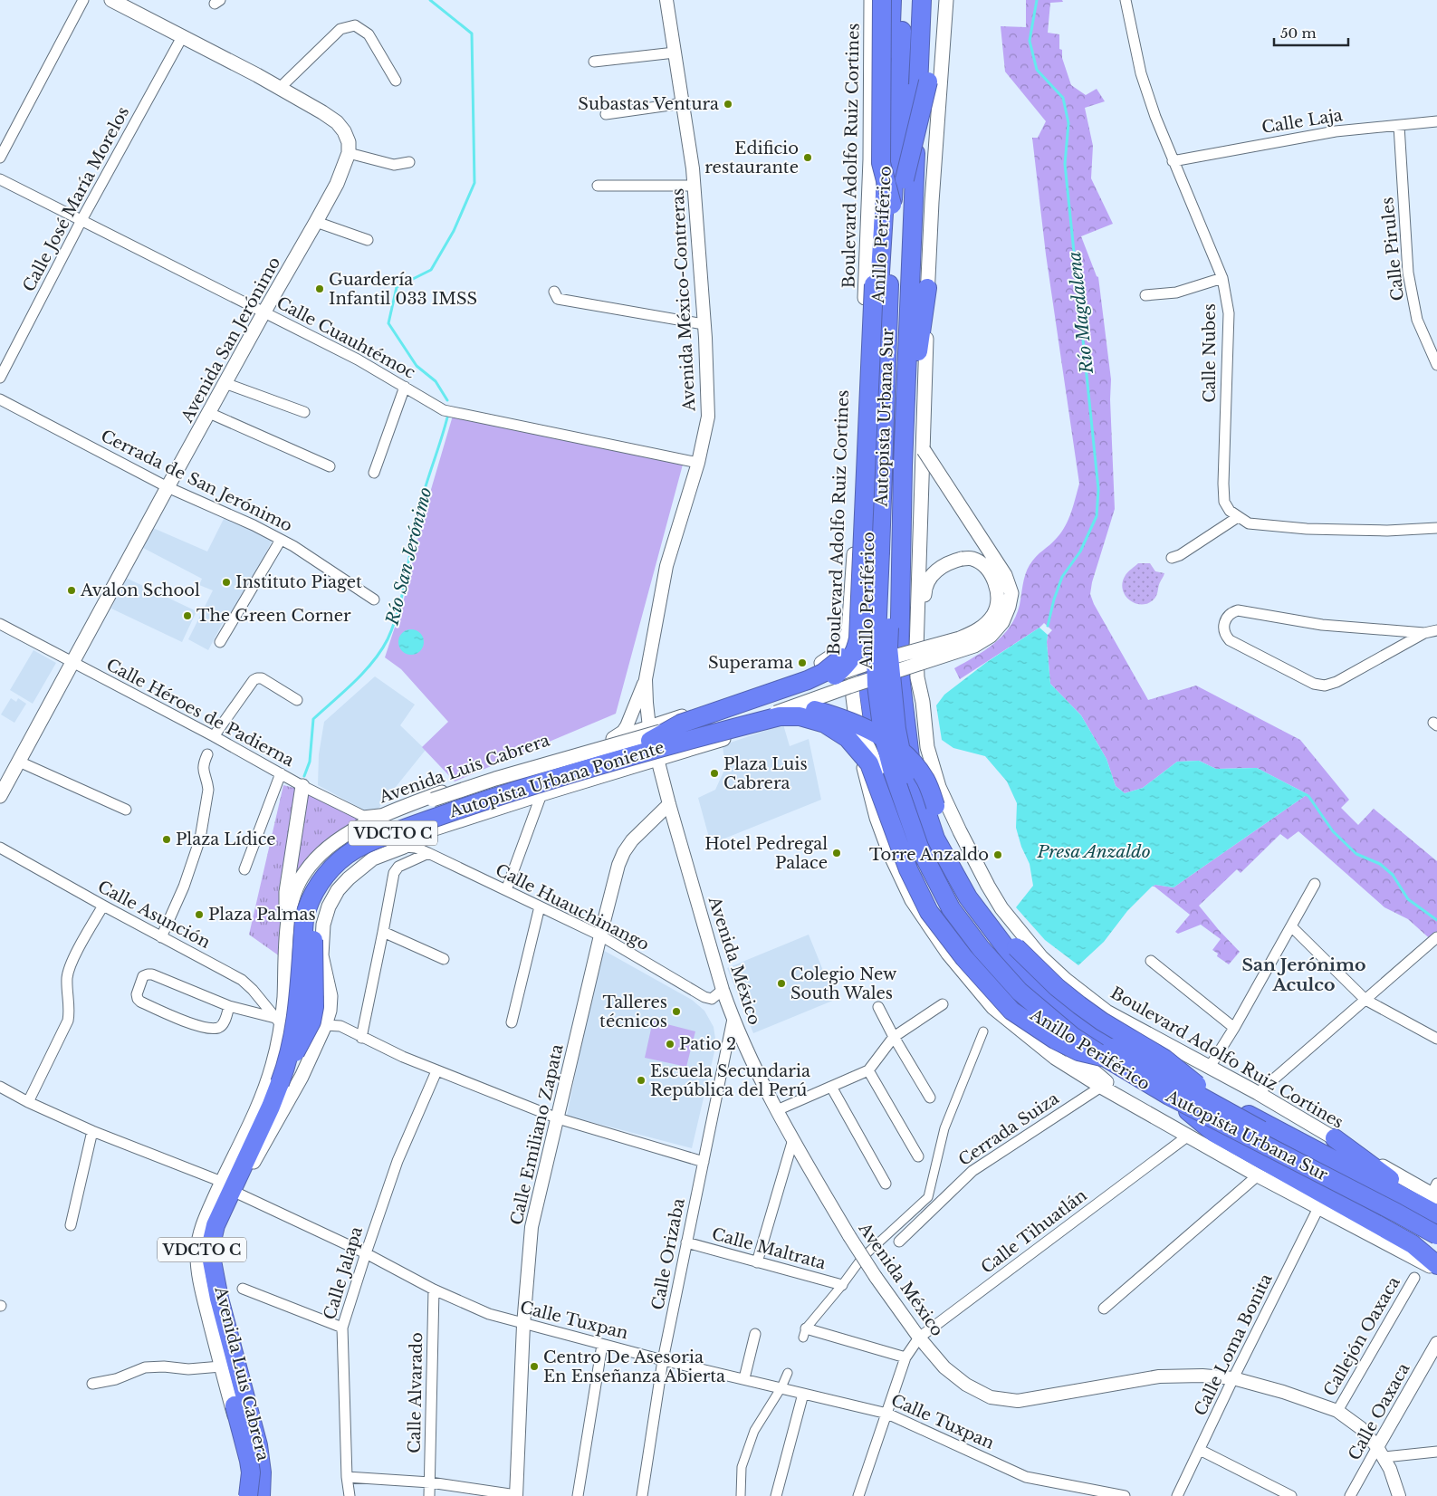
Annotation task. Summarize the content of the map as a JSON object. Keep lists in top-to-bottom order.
{
  "streets": {
    "highway": [
      "Anillo Periférico",
      "Autopista Urbana Sur",
      "Autopista Urbana Poniente",
      "VDCTO C"
    ],
    "main road": ["Boulevard Adolfo Ruiz Cortines", "Avenida San Jerónimo", "Avenida Luis Cabrera"],
    "street": [
      "Calle Laja",
      "Calle José María Morelos",
      "Calle Pirules",
      "Avenida México-Contreras",
      "Calle Cuauhtémoc",
      "Calle Nubes",
      "Cerrada de San Jerónimo",
      "Calle Héroes de Padierna",
      "Calle Huauchinango",
      "Calle Asunción",
      "Avenida México",
      "Cerrada Suiza",
      "Calle Emiliano Zapata",
      "Calle Tihuatlán",
      "Calle Maltrata",
      "Calle Orizaba",
      "Calle Jalapa",
      "Calle Tuxpan",
      "Callejón Oaxaca",
      "Calle Loma Bonita",
      "Calle Alvarado",
      "Calle Oaxaca"
    ]
  },
  "crossings": [
    ["Calle Laja", "Calle Pirules"],
    ["Calle Laja", "Calle Nubes"],
    ["Boulevard Adolfo Ruiz Cortines", "Avenida Luis Cabrera"],
    ["Boulevard Adolfo Ruiz Cortines", "Cerrada Suiza"],
    ["Boulevard Adolfo Ruiz Cortines", "Calle Tihuatlán"],
    ["Boulevard Adolfo Ruiz Cortines", "Calle Loma Bonita"],
    ["Calle José María Morelos", "Calle Cuauhtémoc"],
    ["Avenida México-Contreras", "Calle Cuauhtémoc"],
    ["Avenida México-Contreras", "Avenida Luis Cabrera"],
    ["Avenida México-Contreras", "Autopista Urbana Poniente"],
    ["Avenida México-Contreras", "Avenida México"],
    ["Calle Cuauhtémoc", "Avenida San Jerónimo"],
    ["Avenida San Jerónimo", "Cerrada de San Jerónimo"],
    ["Avenida San Jerónimo", "Calle Héroes de Padierna"],
    ["Autopista Urbana Sur", "Autopista Urbana Poniente"],
    ["Calle Héroes de Padierna", "Avenida Luis Cabrera"],
    ["Avenida Luis Cabrera", "Autopista Urbana Poniente"],
    ["Avenida Luis Cabrera", "Calle Huauchinango"],
    ["Avenida Luis Cabrera", "Calle Asunción"],
    ["Avenida Luis Cabrera", "Avenida México"],
    ["Avenida Luis Cabrera", "Calle Tuxpan"],
    ["Autopista Urbana Poniente", "Avenida México"],
    ["Calle Huauchinango", "Avenida México"],
    ["Calle Huauchinango", "Calle Emiliano Zapata"],
    ["Avenida México", "Calle Emiliano Zapata"],
    ["Avenida México", "Calle Tihuatlán"],
    ["Avenida México", "Calle Orizaba"],
    ["Avenida México", "Callejón Oaxaca"],
    ["Avenida México", "Calle Loma Bonita"],
    ["Avenida México", "Calle Oaxaca"],
    ["Calle Emiliano Zapata", "Calle Tuxpan"],
    ["Calle Tihuatlán", "Calle Tuxpan"],
    ["Calle Maltrata", "Calle Orizaba"],
    ["Calle Orizaba", "Calle Tuxpan"],
    ["Calle Jalapa", "Calle Tuxpan"],
    ["Calle Tuxpan", "Calle Alvarado"]
  ],
  "districts": ["San Jerónimo Aculco"],
  "water": ["Río Magdalena", "Río San Jerónimo", "Presa Anzaldo"],
  "places": [
    "Subastas Ventura",
    "Edificio restaurante",
    "Guardería Infantil 033 IMSS",
    "Instituto Piaget",
    "Avalon School",
    "The Green Corner",
    "Superama",
    "Plaza Luis Cabrera",
    "Plaza Lídice",
    "Hotel Pedregal Palace",
    "Torre Anzaldo",
    "Plaza Palmas",
    "Colegio New South Wales",
    "Talleres técnicos",
    "Patio 2",
    "Escuela Secundaria República del Perú",
    "Centro De Asesoria En Enseñanza Abierta"
  ],
  "scale_bar": "50 m"
}
